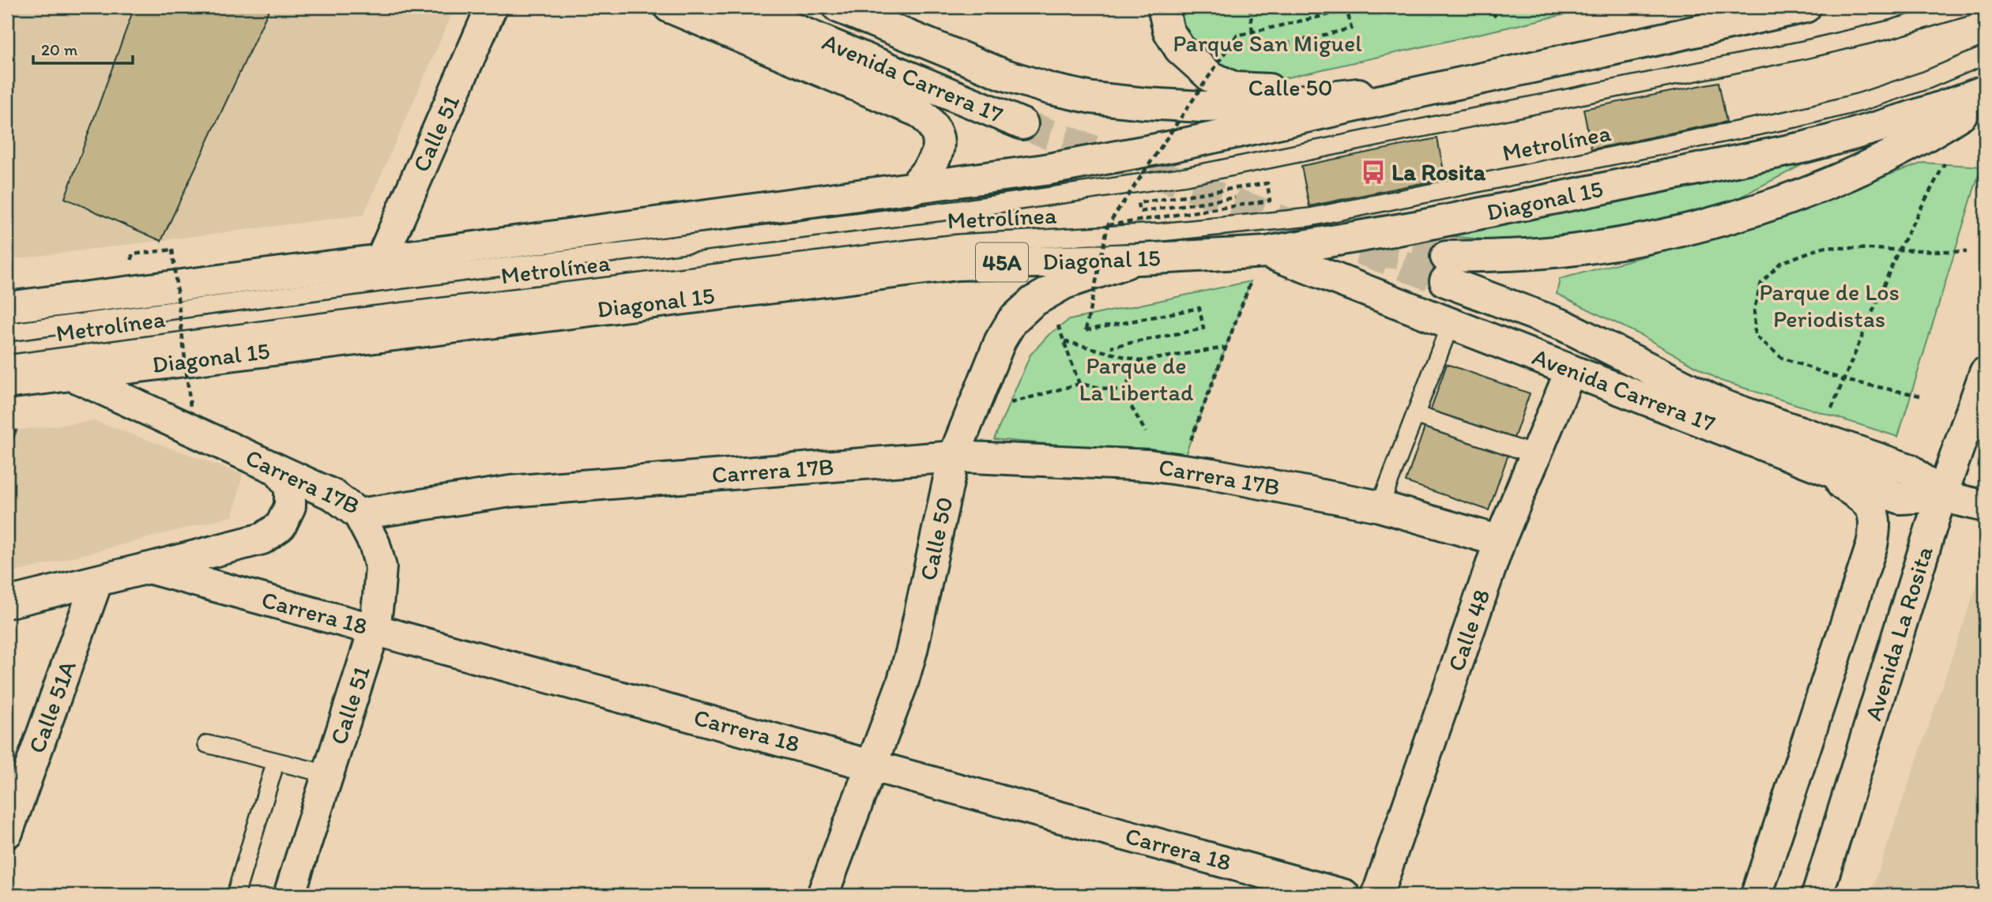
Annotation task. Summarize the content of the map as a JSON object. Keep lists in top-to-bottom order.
{
  "streets": {
    "main road": [
      "Avenida Carrera 17",
      "Calle 50",
      "Calle 51",
      "Diagonal 15",
      "45A",
      "Carrera 17B",
      "Carrera 18",
      "Calle 48",
      "Avenida La Rosita",
      "Calle 51A"
    ],
    "lane": ["Metrolínea"]
  },
  "crossings": [
    ["Avenida Carrera 17", "Calle 50"],
    ["Avenida Carrera 17", "Diagonal 15"],
    ["Avenida Carrera 17", "Calle 48"],
    ["Avenida Carrera 17", "Avenida La Rosita"],
    ["Calle 50", "Diagonal 15"],
    ["Calle 50", "Carrera 17B"],
    ["Calle 50", "Carrera 18"],
    ["Calle 51", "Carrera 17B"],
    ["Calle 51", "Carrera 18"],
    ["Diagonal 15", "Carrera 17B"],
    ["Carrera 17B", "Carrera 18"],
    ["Carrera 17B", "Calle 48"],
    ["Carrera 18", "Calle 51A"]
  ],
  "parks": ["Parque San Miguel", "Parque de Los Periodistas", "Parque de La Libertad"],
  "places": {
    "bus stop": ["La Rosita"]
  },
  "scale_bar": "20 m"
}
